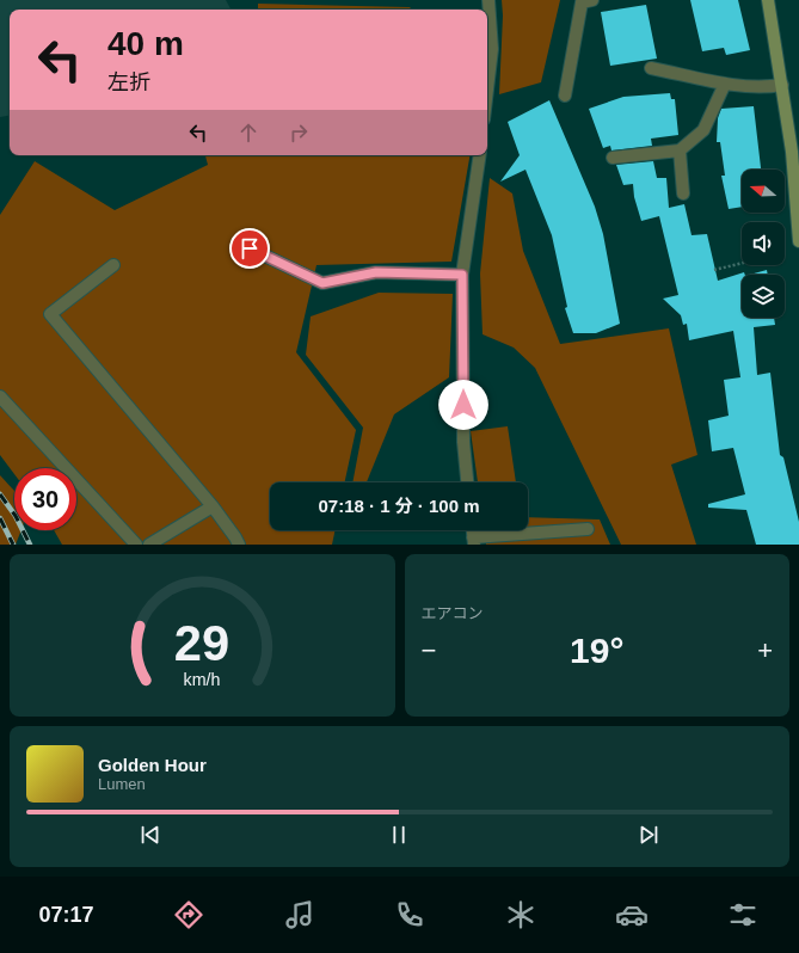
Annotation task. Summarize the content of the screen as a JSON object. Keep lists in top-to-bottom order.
{
  "north": "left",
  "page": {
    "turn": ["40 m", "左折"],
    "limit": "30",
    "trip": "07:18 · 1 分 · 100 m",
    "tile": "エアコン",
    "heat": ["−", "19°", "+"],
    "song": ["Golden Hour", "Lumen"],
    "tabs": "07:17",
    "gauge": ["29", "km/h"]
  }
}
